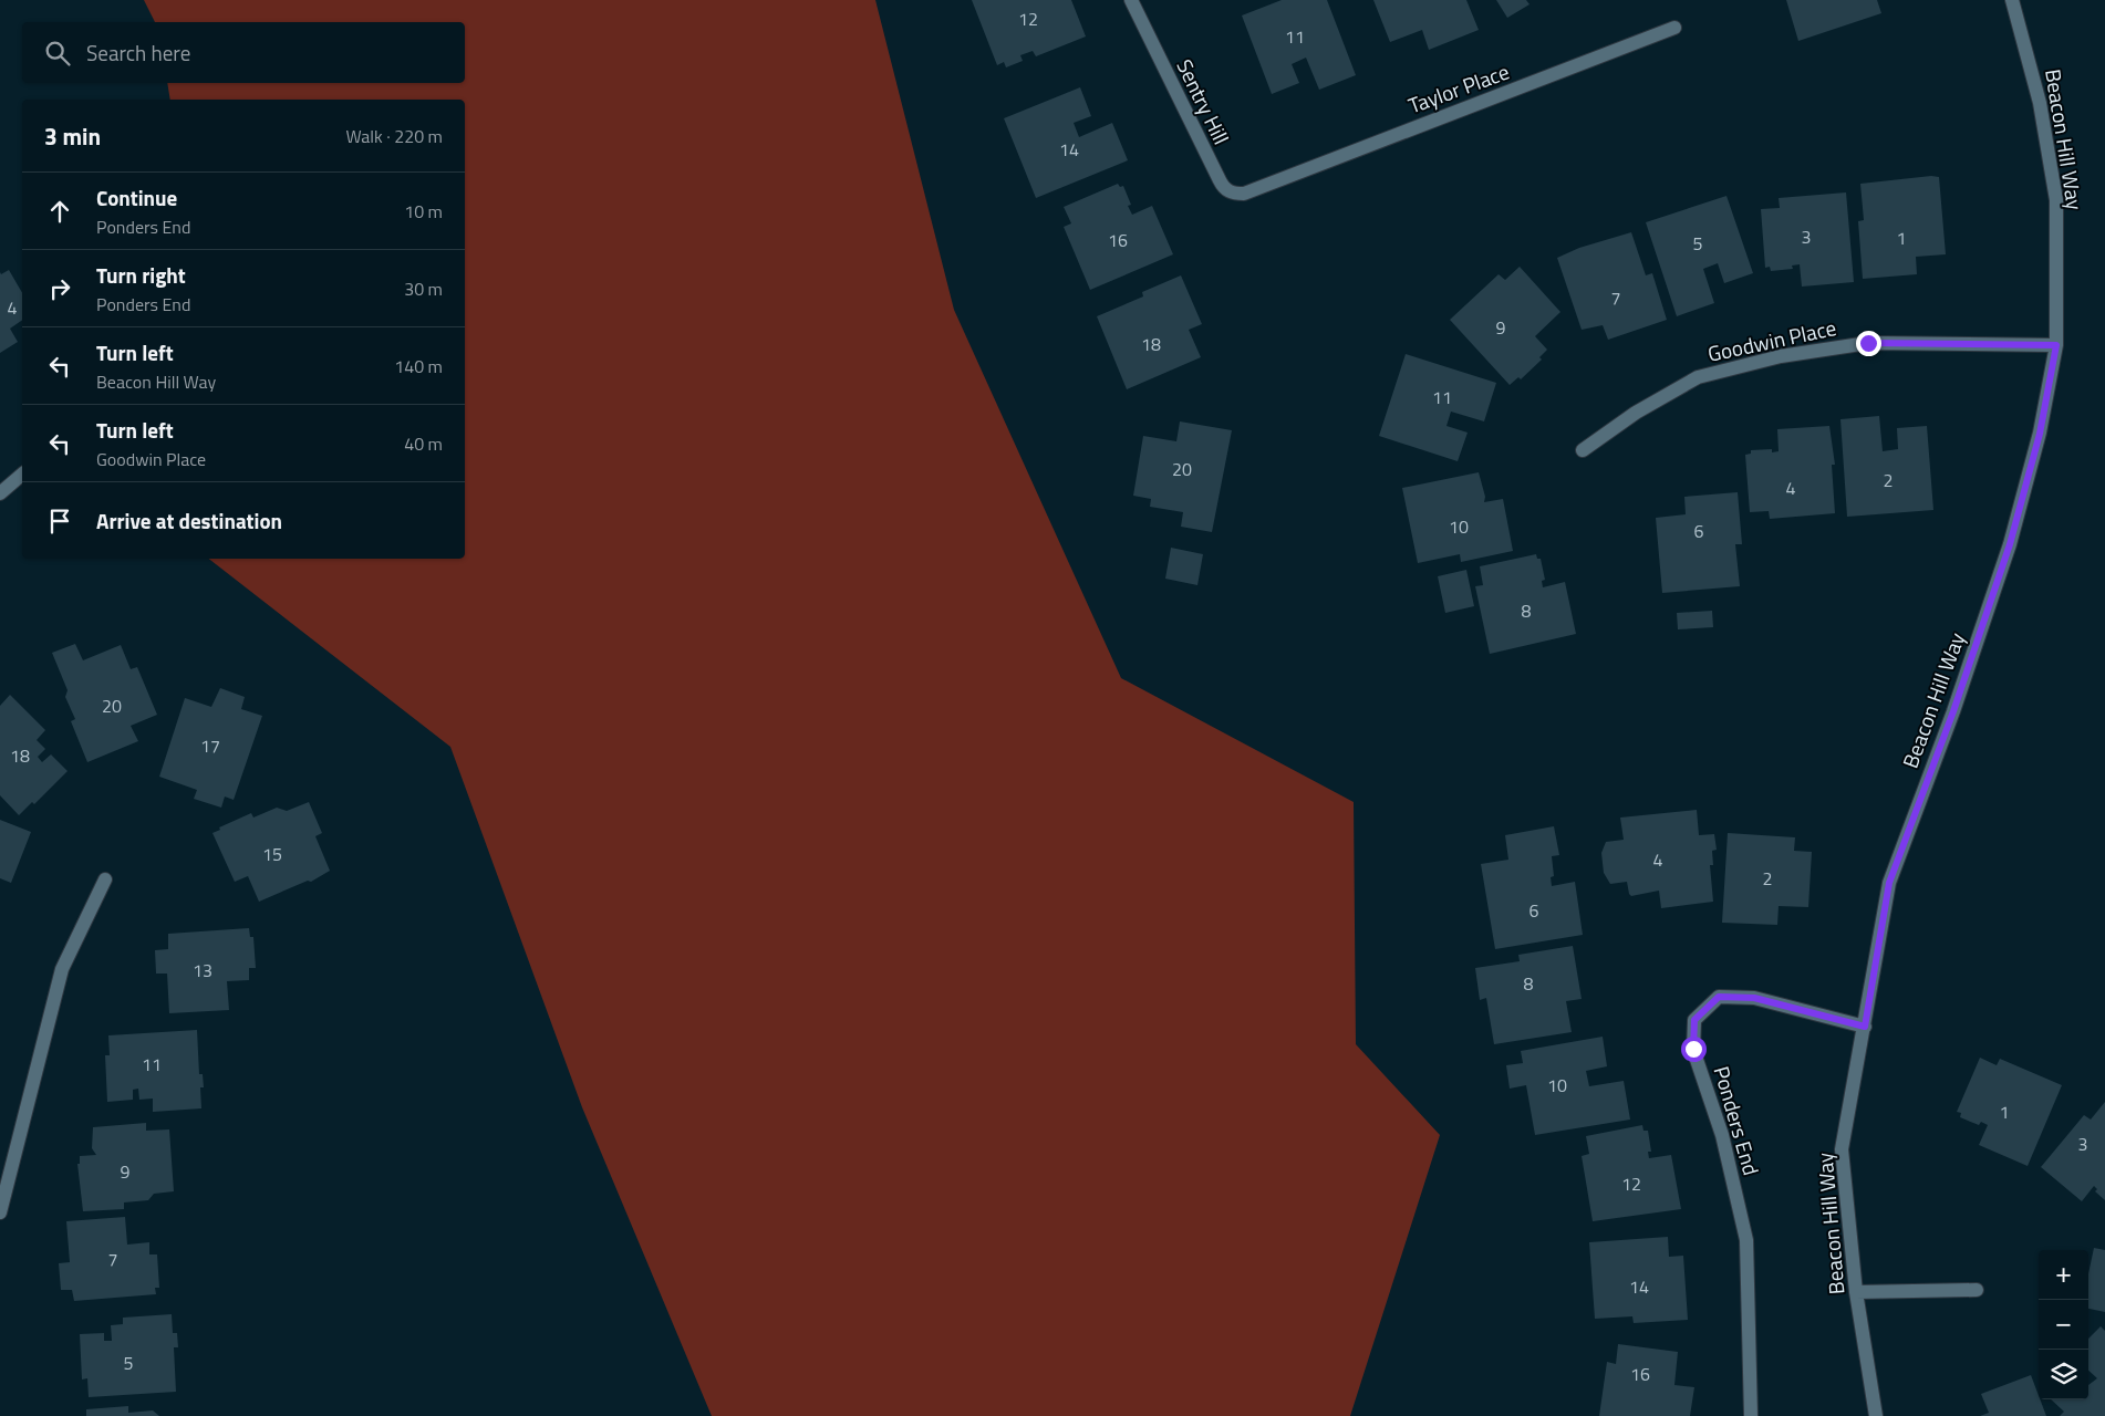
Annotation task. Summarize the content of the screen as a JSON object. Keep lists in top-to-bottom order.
{
  "streets": {
    "street": [
      "Taylor Place",
      "Sentry Hill",
      "Beacon Hill Way",
      "Goodwin Place",
      "Ponders End"
    ]
  },
  "crossings": [
    ["Taylor Place", "Sentry Hill"],
    ["Beacon Hill Way", "Goodwin Place"],
    ["Beacon Hill Way", "Ponders End"]
  ],
  "house_numbers": [
    "12",
    "11",
    "14",
    "3",
    "1",
    "16",
    "5",
    "7",
    "4",
    "9",
    "18",
    "11",
    "20",
    "2",
    "4",
    "10",
    "6",
    "8",
    "20",
    "17",
    "18",
    "15",
    "4",
    "2",
    "6",
    "13",
    "8",
    "11",
    "10",
    "1",
    "3",
    "9",
    "12",
    "7",
    "14",
    "5",
    "16"
  ],
  "page": {
    "search": "Search here",
    "heading": ["3 min", "Walk · 220 m"],
    "list": [
      ["Continue", "Ponders End", "10 m"],
      ["Turn right", "Ponders End", "30 m"],
      ["Turn left", "Beacon Hill Way", "140 m"],
      ["Turn left", "Goodwin Place", "40 m"],
      "Arrive at destination"
    ],
    "map_buttons": ["+", "−"]
  }
}
